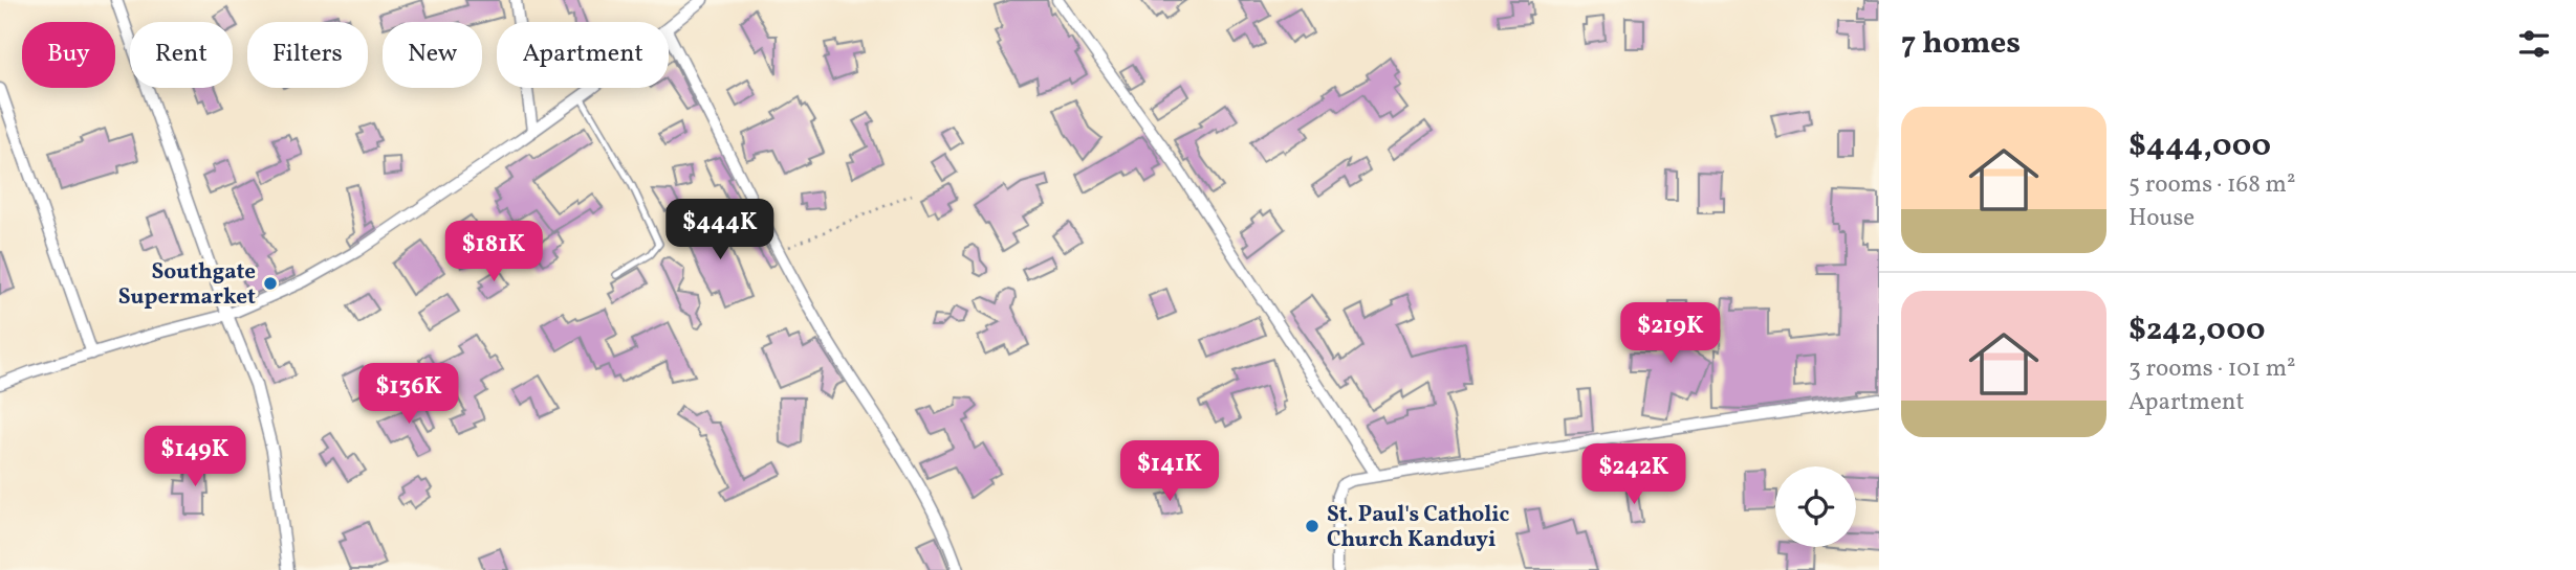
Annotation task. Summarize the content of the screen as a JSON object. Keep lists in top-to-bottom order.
{
  "places": ["Southgate Supermarket", "St. Paul's Catholic Church Kanduyi"],
  "page": {
    "heading": "7 homes",
    "chip": [
      "Buy",
      "Rent",
      "Filters",
      "New",
      "Apartment"
    ],
    "list": [
      {
        "name": "$444,000",
        "note": "5 rooms · 168 m² · House"
      },
      {
        "name": "$242,000",
        "note": "3 rooms · 101 m² · Apartment"
      }
    ],
    "price": [
      "$444K",
      "$181K",
      "$219K",
      "$136K",
      "$149K",
      "$141K",
      "$242K"
    ]
  }
}
